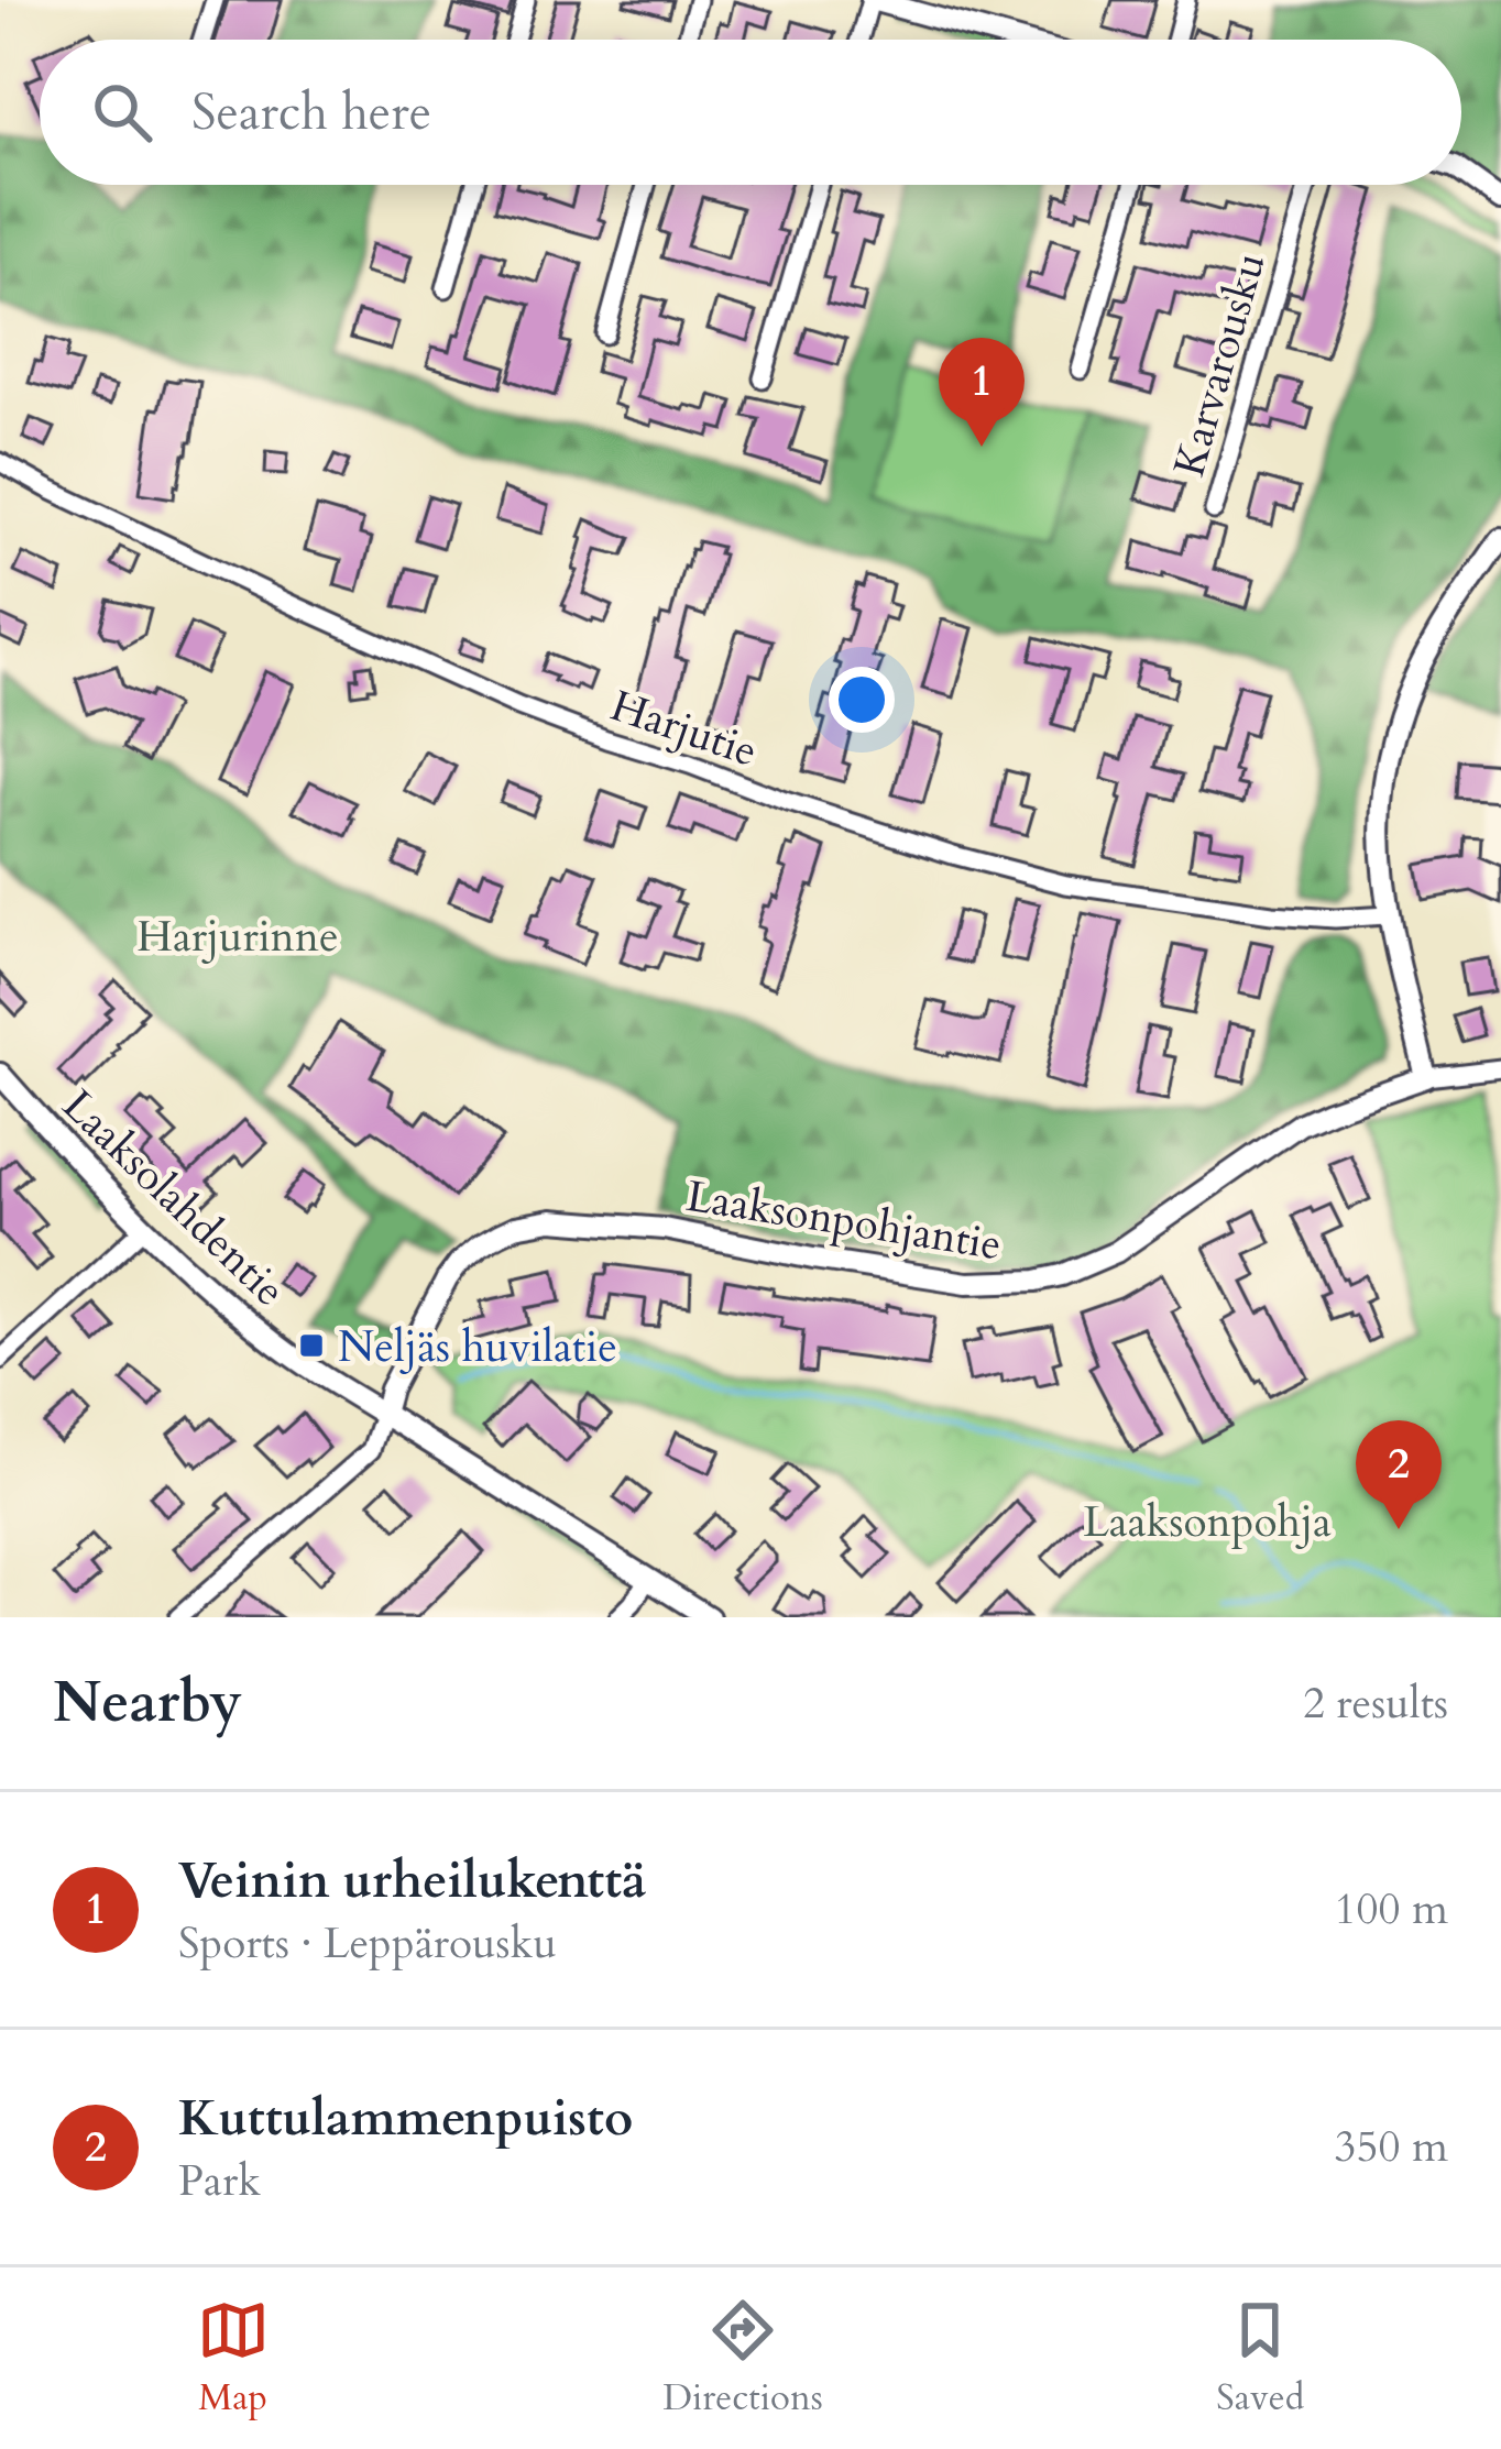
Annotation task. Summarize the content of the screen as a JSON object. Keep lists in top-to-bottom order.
{
  "streets": {
    "street": [
      "Karvarousku",
      "Harjutie",
      "Laaksolahdentie",
      "Laaksonpohjantie"
    ]
  },
  "crossings": [
    ["Laaksolahdentie", "Laaksonpohjantie"]
  ],
  "parks": ["Harjurinne", "Laaksonpohja"],
  "places": {
    "transit": ["Neljäs huvilatie"]
  },
  "page": {
    "search": "Search here",
    "pins": ["1", "2"],
    "heading": ["Nearby", "2 results"],
    "list": [
      {
        "mark": "1",
        "name": "Veinin urheilukenttä",
        "note": "Sports · Leppärousku",
        "value": "100 m"
      },
      {
        "mark": "2",
        "name": "Kuttulammenpuisto",
        "note": "Park",
        "value": "350 m"
      }
    ],
    "nav": ["Map", "Directions", "Saved"]
  }
}
